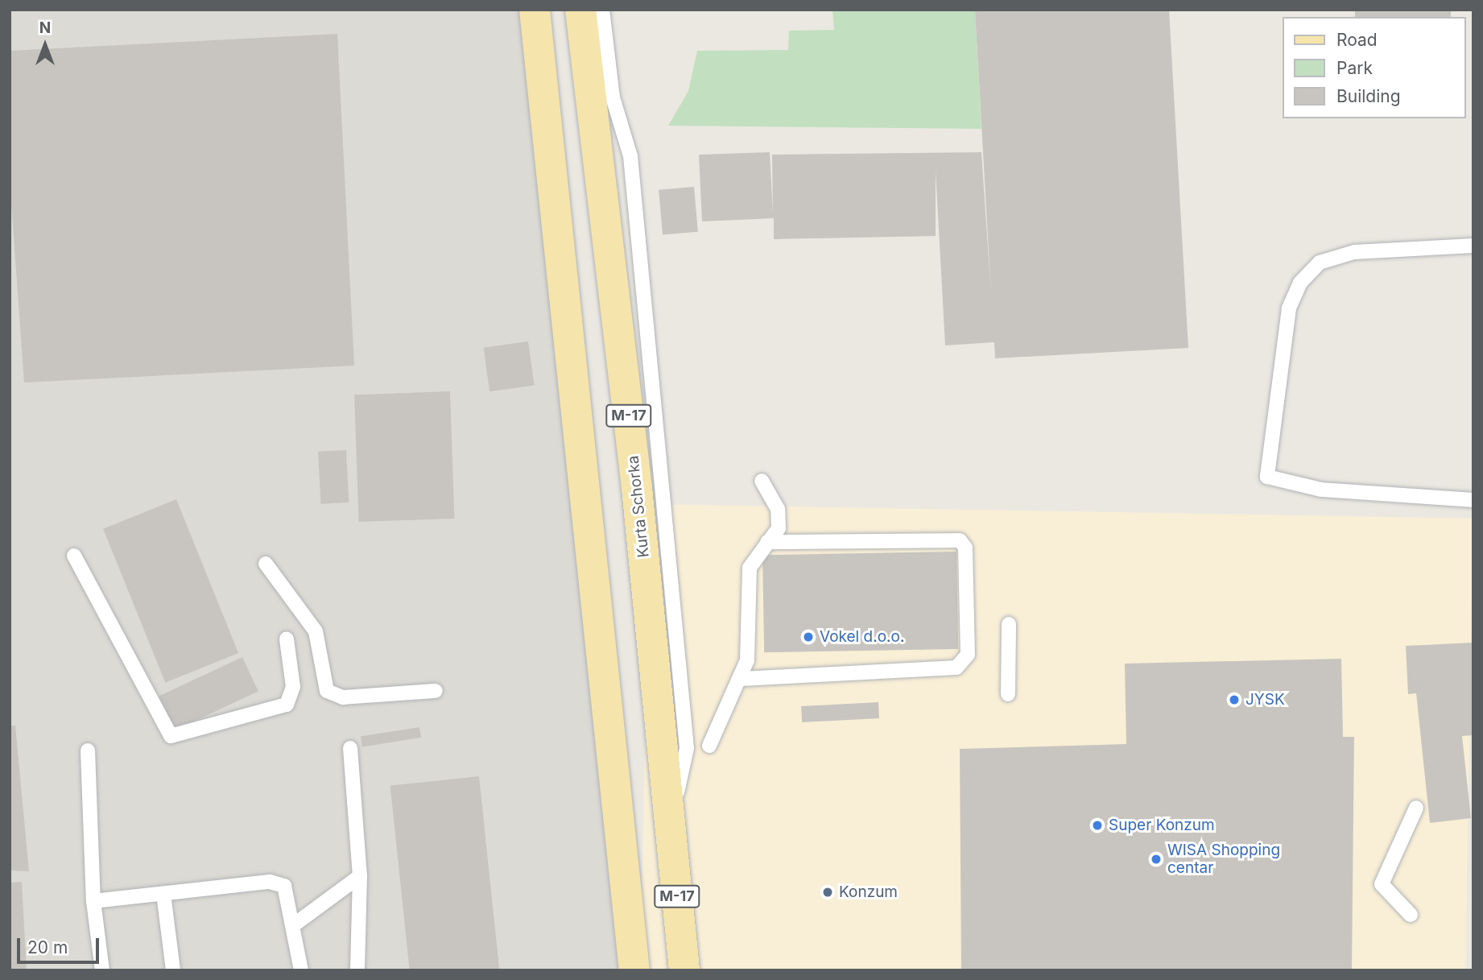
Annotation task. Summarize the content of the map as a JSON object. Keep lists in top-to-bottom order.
{
  "streets": {
    "main road": ["M-17", "Kurta Schorka"]
  },
  "places": [
    "Vokel d.o.o.",
    "JYSK",
    "Super Konzum",
    "WISA Shopping centar",
    "Konzum"
  ],
  "legend": ["Road", "Park", "Building"],
  "scale_bar": "20 m",
  "north": "top"
}
